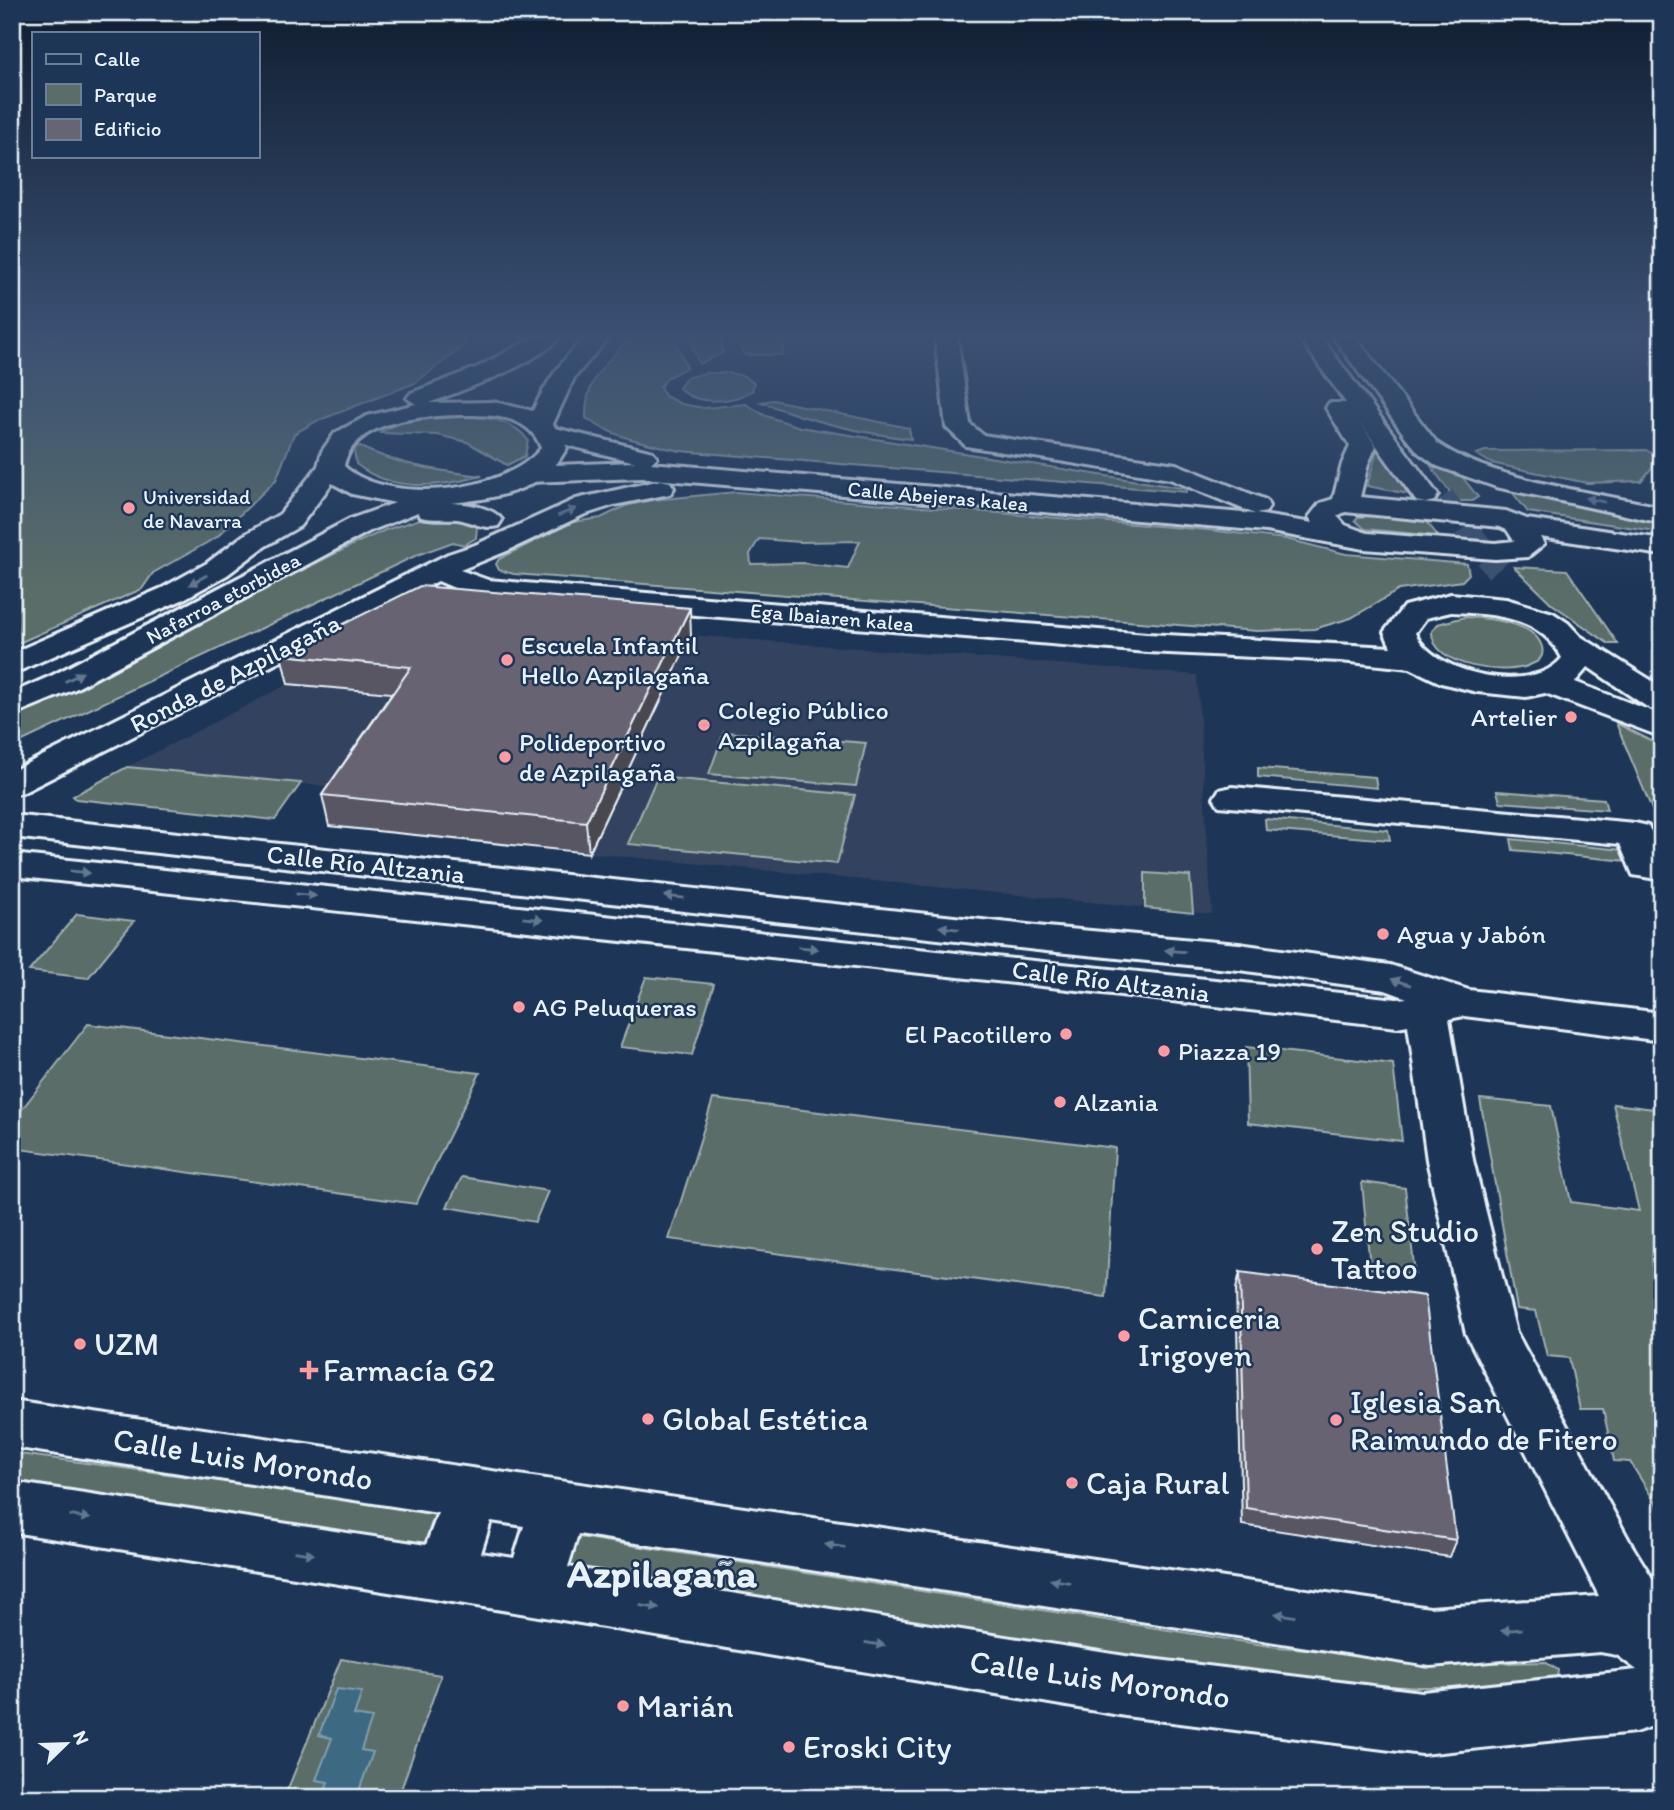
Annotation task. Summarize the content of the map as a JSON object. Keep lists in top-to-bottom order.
{
  "streets": {
    "street": [
      "Calle Abejeras kalea",
      "Nafarroa etorbidea",
      "Ega Ibaiaren kalea",
      "Ronda de Azpilagaña",
      "Calle Río Altzania",
      "Calle Luis Morondo"
    ]
  },
  "crossings": [
    ["Calle Abejeras kalea", "Ronda de Azpilagaña"],
    ["Ega Ibaiaren kalea", "Ronda de Azpilagaña"]
  ],
  "districts": ["Azpilagaña"],
  "places": {
    "other": [
      "Universidad de Navarra",
      "Escuela Infantil Hello Azpilagaña",
      "Artelier",
      "Colegio Público Azpilagaña",
      "Polideportivo de Azpilagaña",
      "Agua y Jabón",
      "AG Peluqueras",
      "El Pacotillero",
      "Piazza 19",
      "Alzania",
      "Zen Studio Tattoo",
      "Carniceria Irigoyen",
      "UZM",
      "Global Estética",
      "Iglesia San Raimundo de Fitero",
      "Caja Rural",
      "Marián",
      "Eroski City"
    ],
    "health": ["Farmacía G2"]
  },
  "legend": ["Calle", "Parque", "Edificio"],
  "north": "top right"
}
